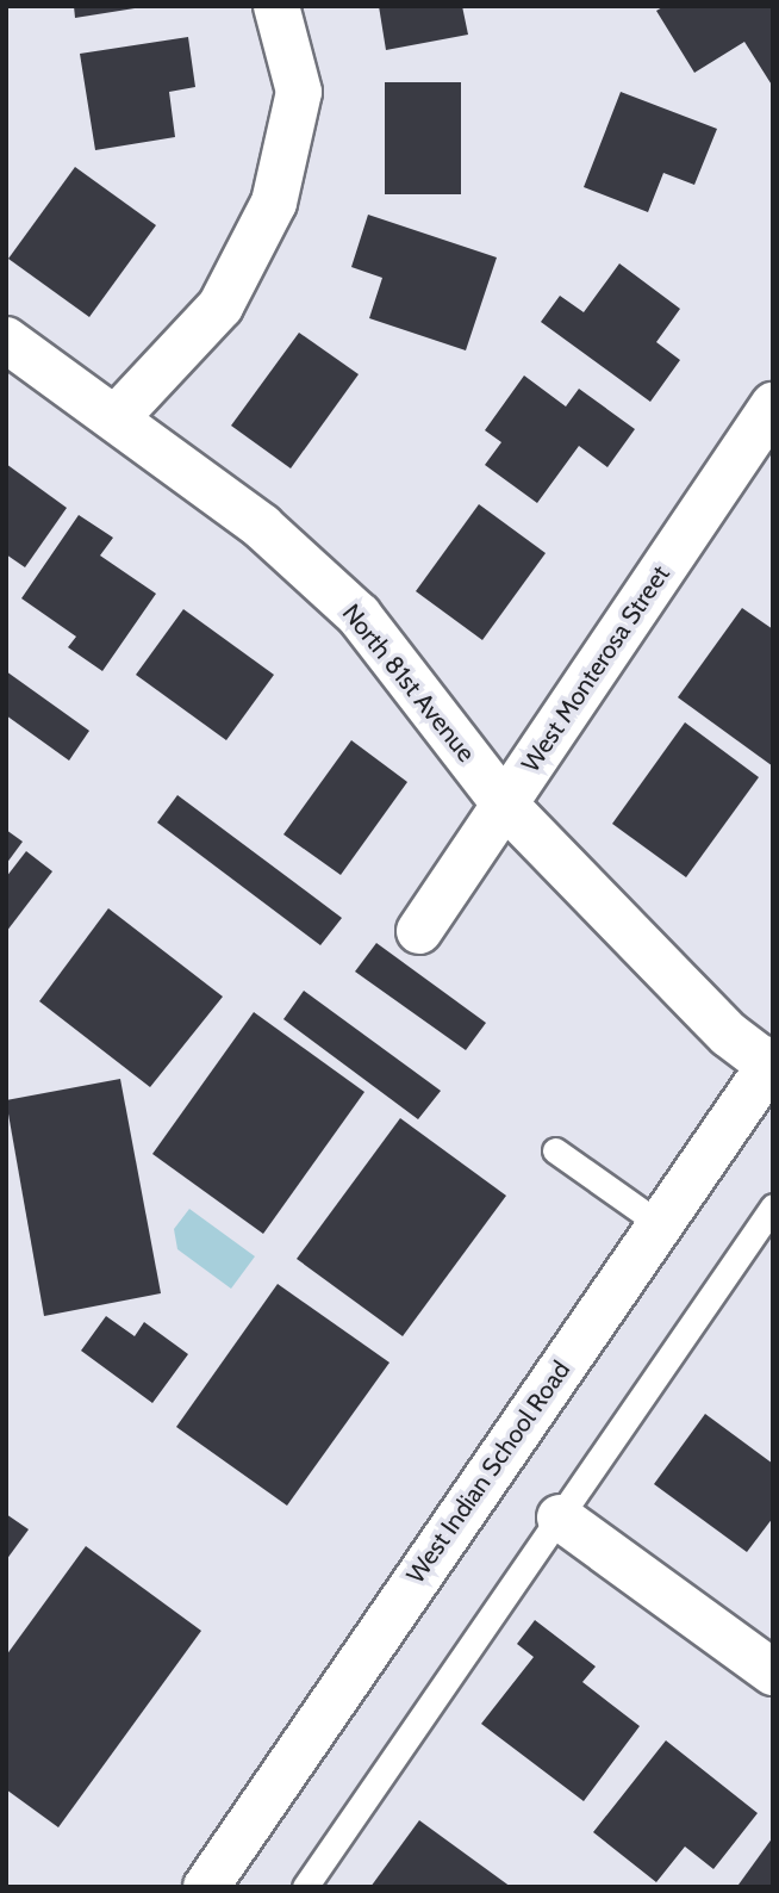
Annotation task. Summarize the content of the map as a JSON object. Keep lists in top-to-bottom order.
{
  "streets": {
    "street": ["West Monterosa Street", "North 81st Avenue", "West Indian School Road"]
  },
  "crossings": [
    ["West Monterosa Street", "North 81st Avenue"],
    ["North 81st Avenue", "West Indian School Road"]
  ]
}
